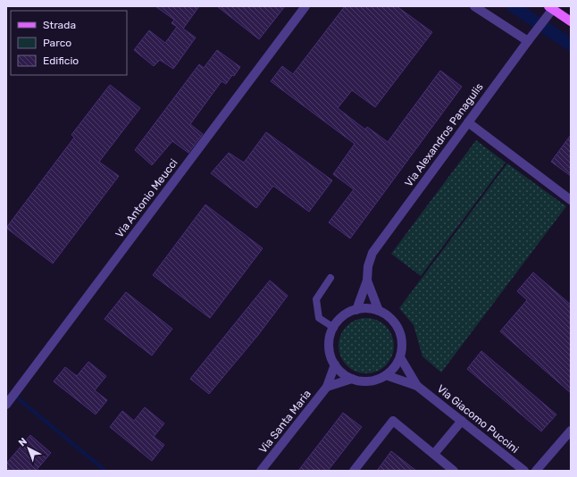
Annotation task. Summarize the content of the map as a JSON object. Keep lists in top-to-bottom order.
{
  "streets": {
    "street": [
      "Via Alexandros Panagulis",
      "Via Antonio Meucci",
      "Via Giacomo Puccini",
      "Via Santa Maria"
    ]
  },
  "crossings": [
    ["Via Alexandros Panagulis", "Via Giacomo Puccini"],
    ["Via Alexandros Panagulis", "Via Santa Maria"],
    ["Via Giacomo Puccini", "Via Santa Maria"]
  ],
  "legend": ["Strada", "Parco", "Edificio"],
  "north": "top left"
}
